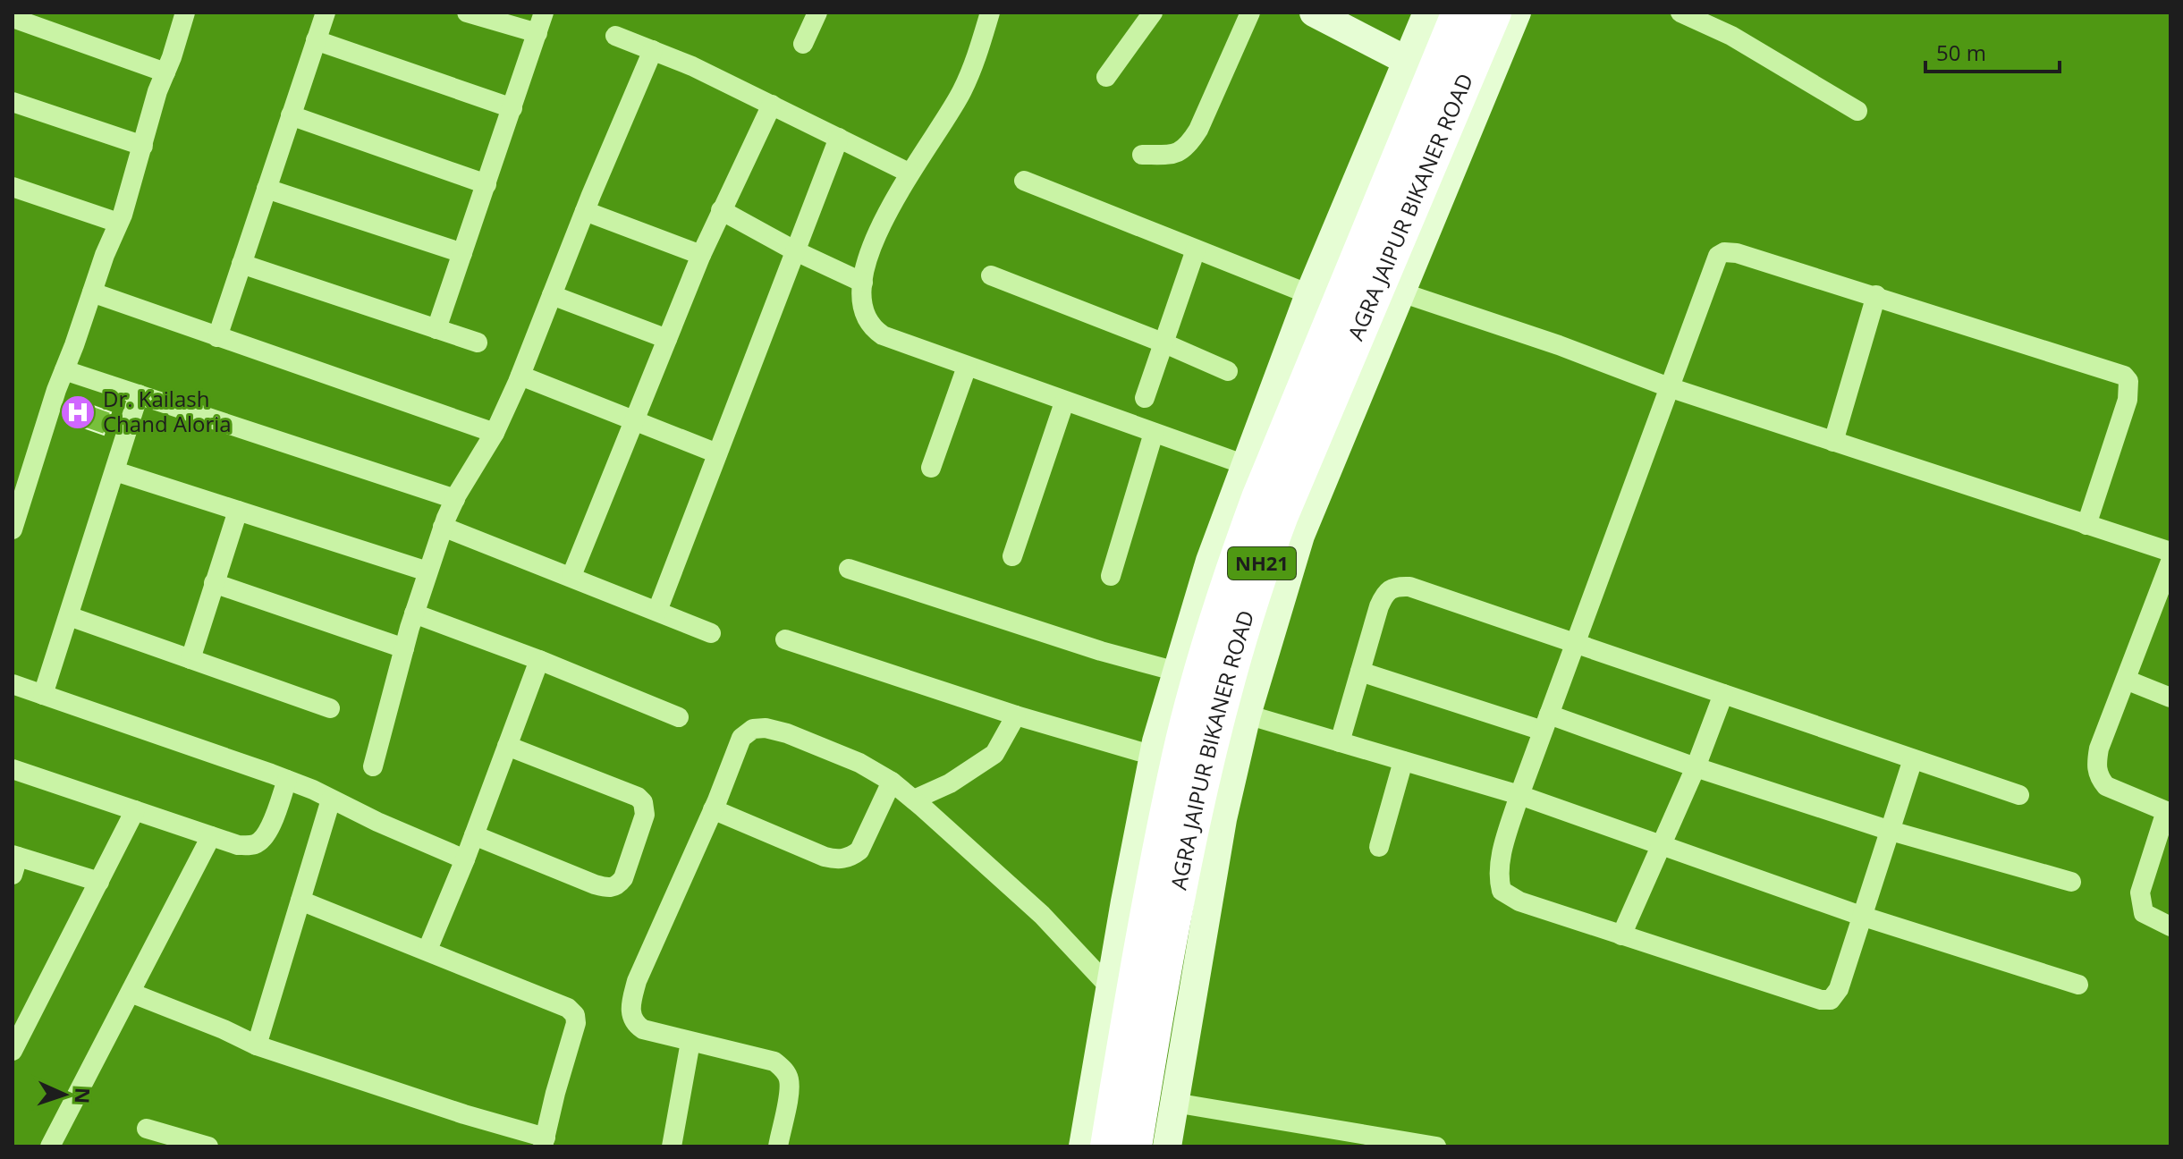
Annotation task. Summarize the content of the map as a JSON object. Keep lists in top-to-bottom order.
{
  "streets": {
    "highway": ["AGRA JAIPUR BIKANER ROAD", "NH21"]
  },
  "places": {
    "hospital": ["Dr. Kailash Chand Aloria"]
  },
  "scale_bar": "50 m",
  "north": "right"
}
